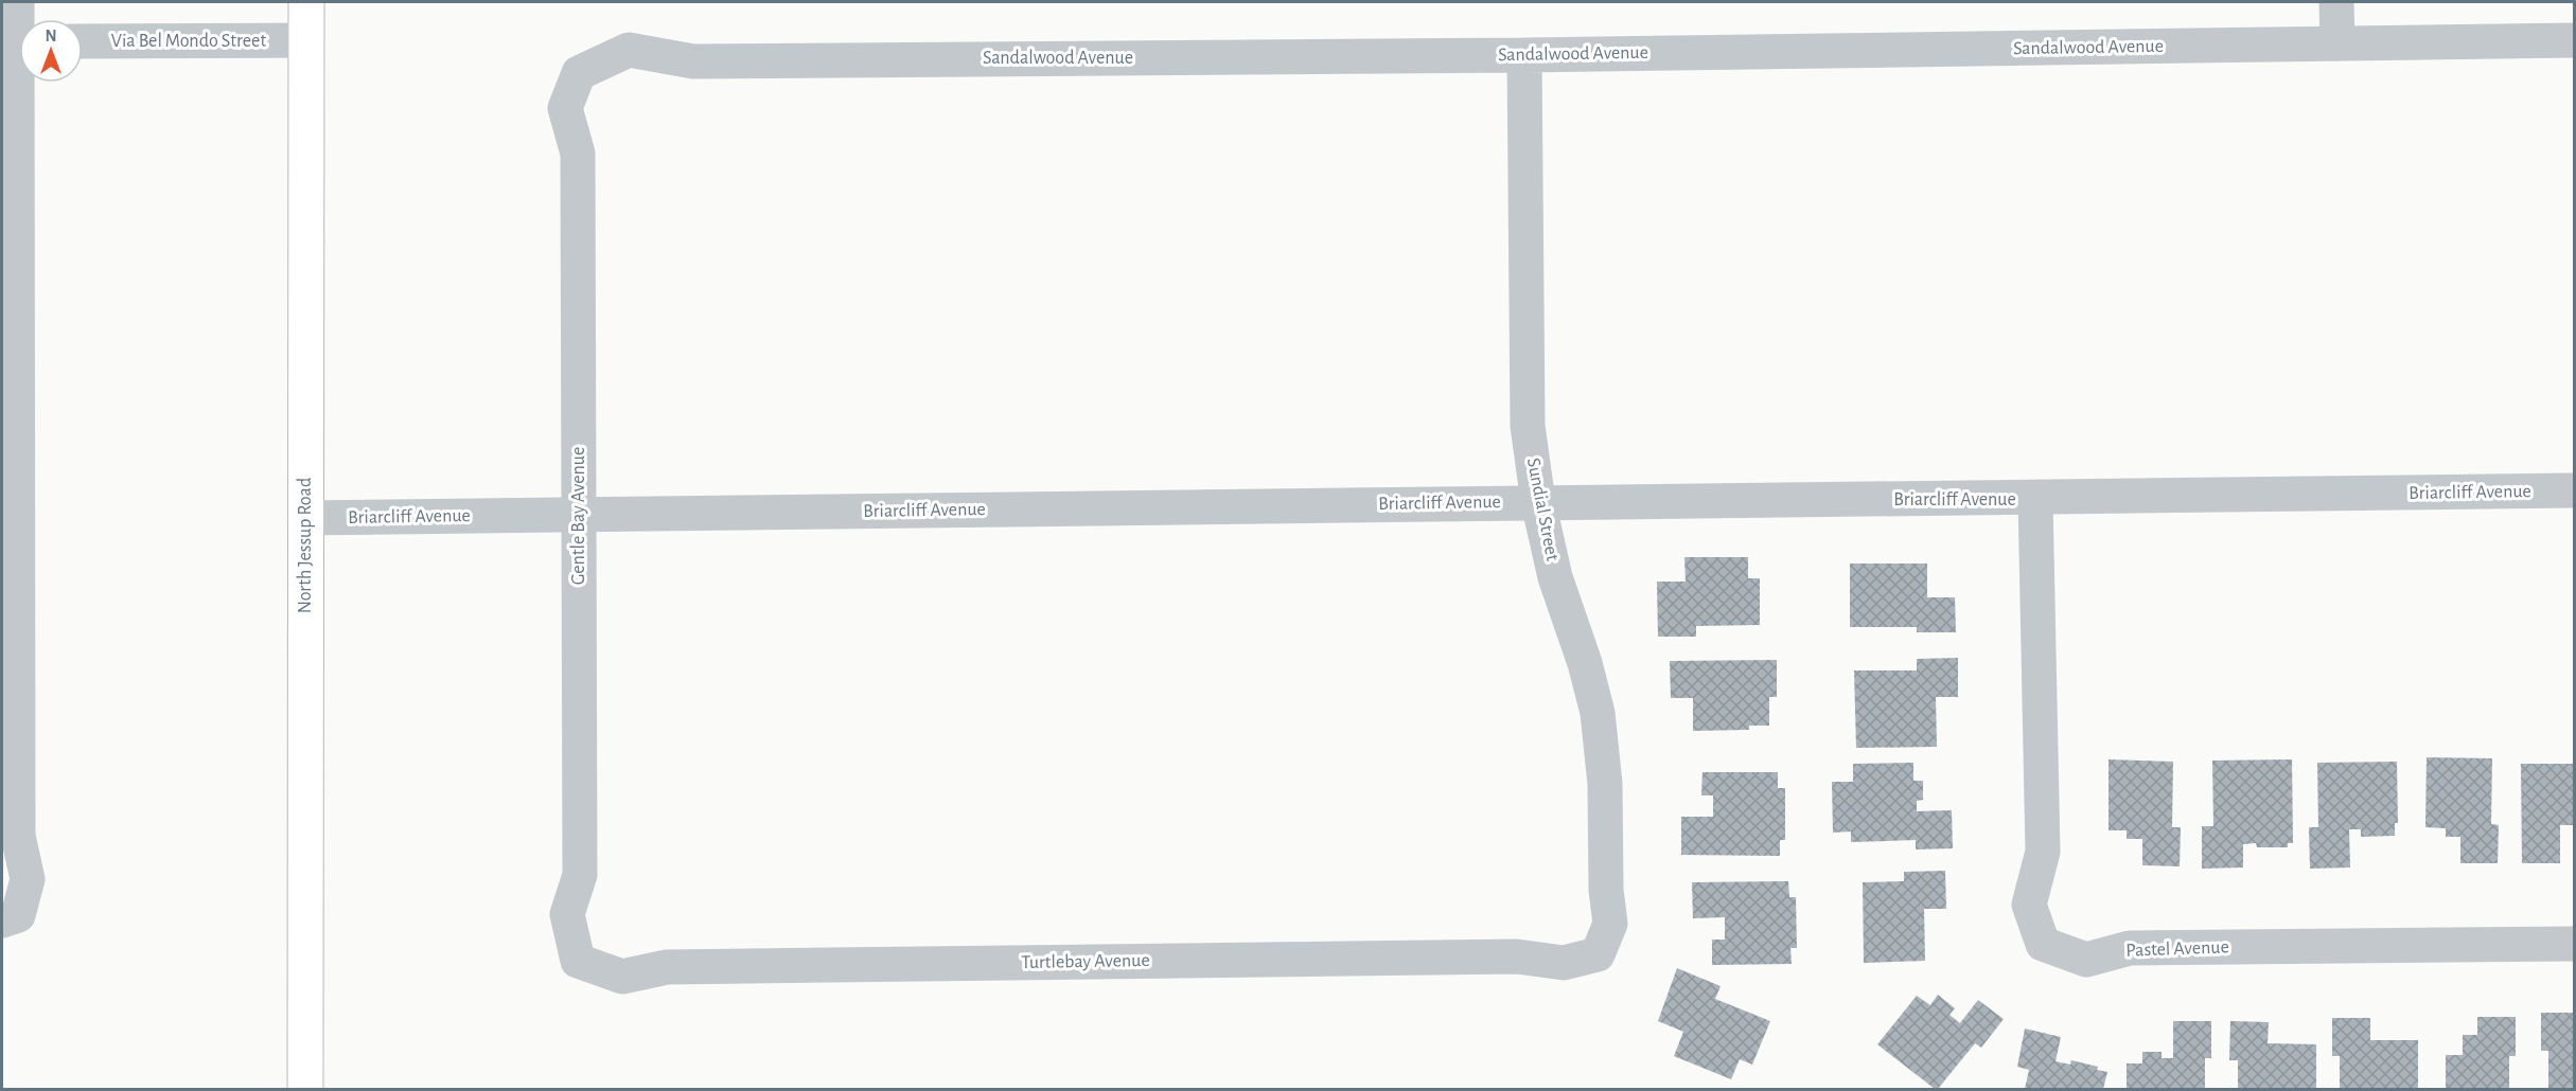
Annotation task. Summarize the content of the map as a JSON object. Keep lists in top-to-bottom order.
{
  "streets": {
    "street": [
      "Via Bel Mondo Street",
      "Sandalwood Avenue",
      "Briarcliff Avenue",
      "Sundial Street",
      "Gentle Bay Avenue",
      "North Jessup Road",
      "Pastel Avenue",
      "Turtlebay Avenue"
    ]
  },
  "crossings": [
    ["Via Bel Mondo Street", "North Jessup Road"],
    ["Sandalwood Avenue", "Sundial Street"],
    ["Sandalwood Avenue", "Gentle Bay Avenue"],
    ["Briarcliff Avenue", "Sundial Street"],
    ["Briarcliff Avenue", "Gentle Bay Avenue"],
    ["Briarcliff Avenue", "North Jessup Road"],
    ["Briarcliff Avenue", "Pastel Avenue"],
    ["Sundial Street", "Turtlebay Avenue"],
    ["Gentle Bay Avenue", "Turtlebay Avenue"]
  ],
  "north": "top"
}
